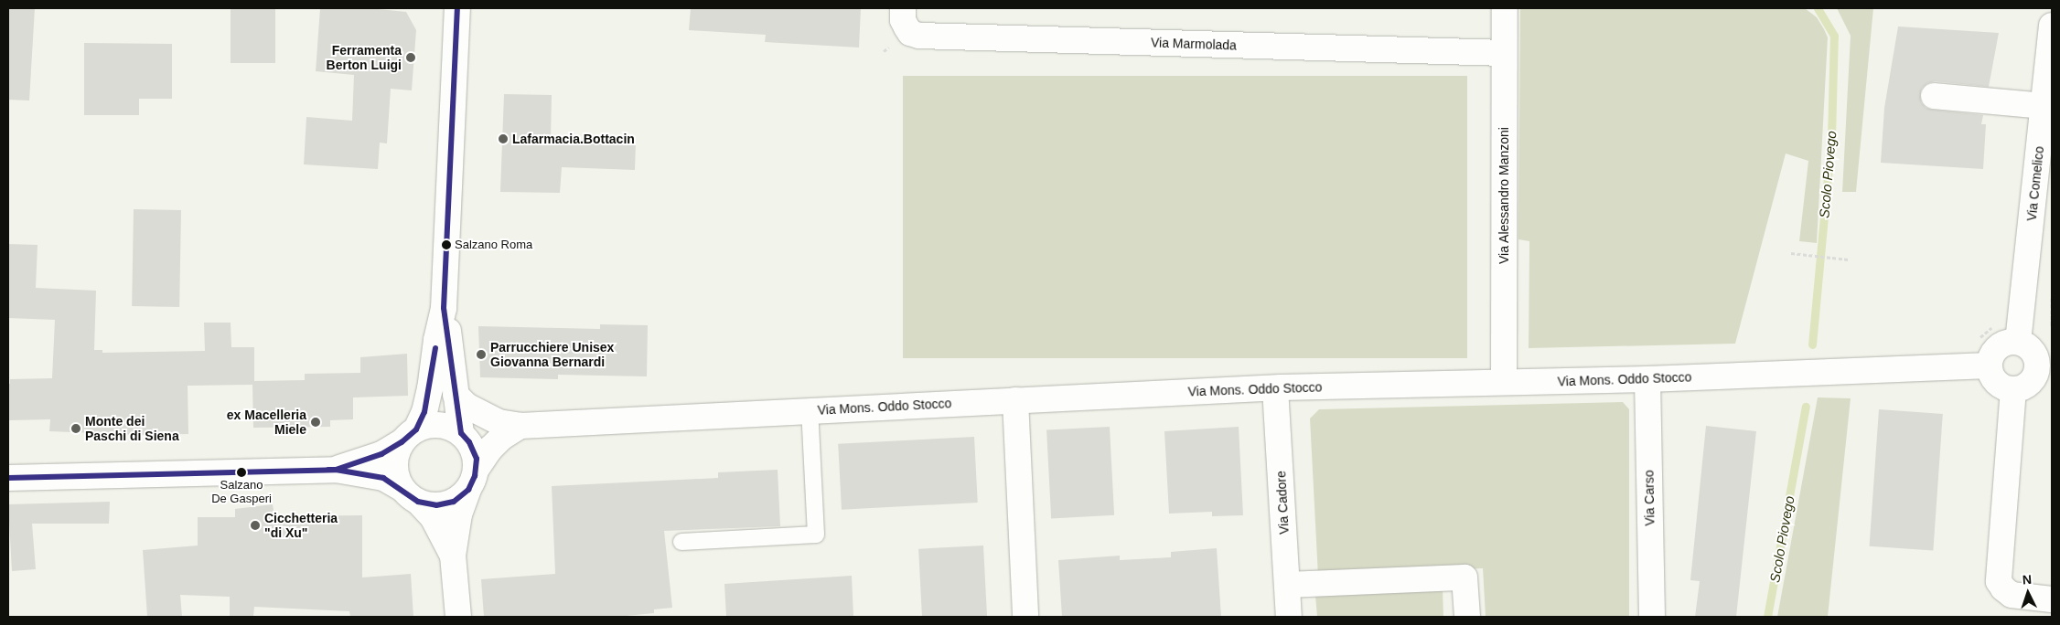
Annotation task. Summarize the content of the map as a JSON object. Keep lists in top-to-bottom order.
{
  "streets": {
    "street": [
      "Via Marmolada",
      "Via Comelico",
      "Via Alessandro Manzoni",
      "Via Mons. Oddo Stocco",
      "Via Carso",
      "Via Cadore"
    ]
  },
  "crossings": [
    ["Via Marmolada", "Via Alessandro Manzoni"],
    ["Via Comelico", "Via Mons. Oddo Stocco"],
    ["Via Alessandro Manzoni", "Via Mons. Oddo Stocco"],
    ["Via Mons. Oddo Stocco", "Via Carso"],
    ["Via Mons. Oddo Stocco", "Via Cadore"]
  ],
  "water": ["Scolo Piovego"],
  "places": [
    "Ferramenta Berton Luigi",
    "Lafarmacia.Bottacin",
    "Salzano Roma",
    "Parrucchiere Unisex Giovanna Bernardi",
    "ex Macelleria Miele",
    "Monte dei Paschi di Siena",
    "Salzano De Gasperi",
    "Cicchetteria \"di Xu\""
  ],
  "north": "top"
}
